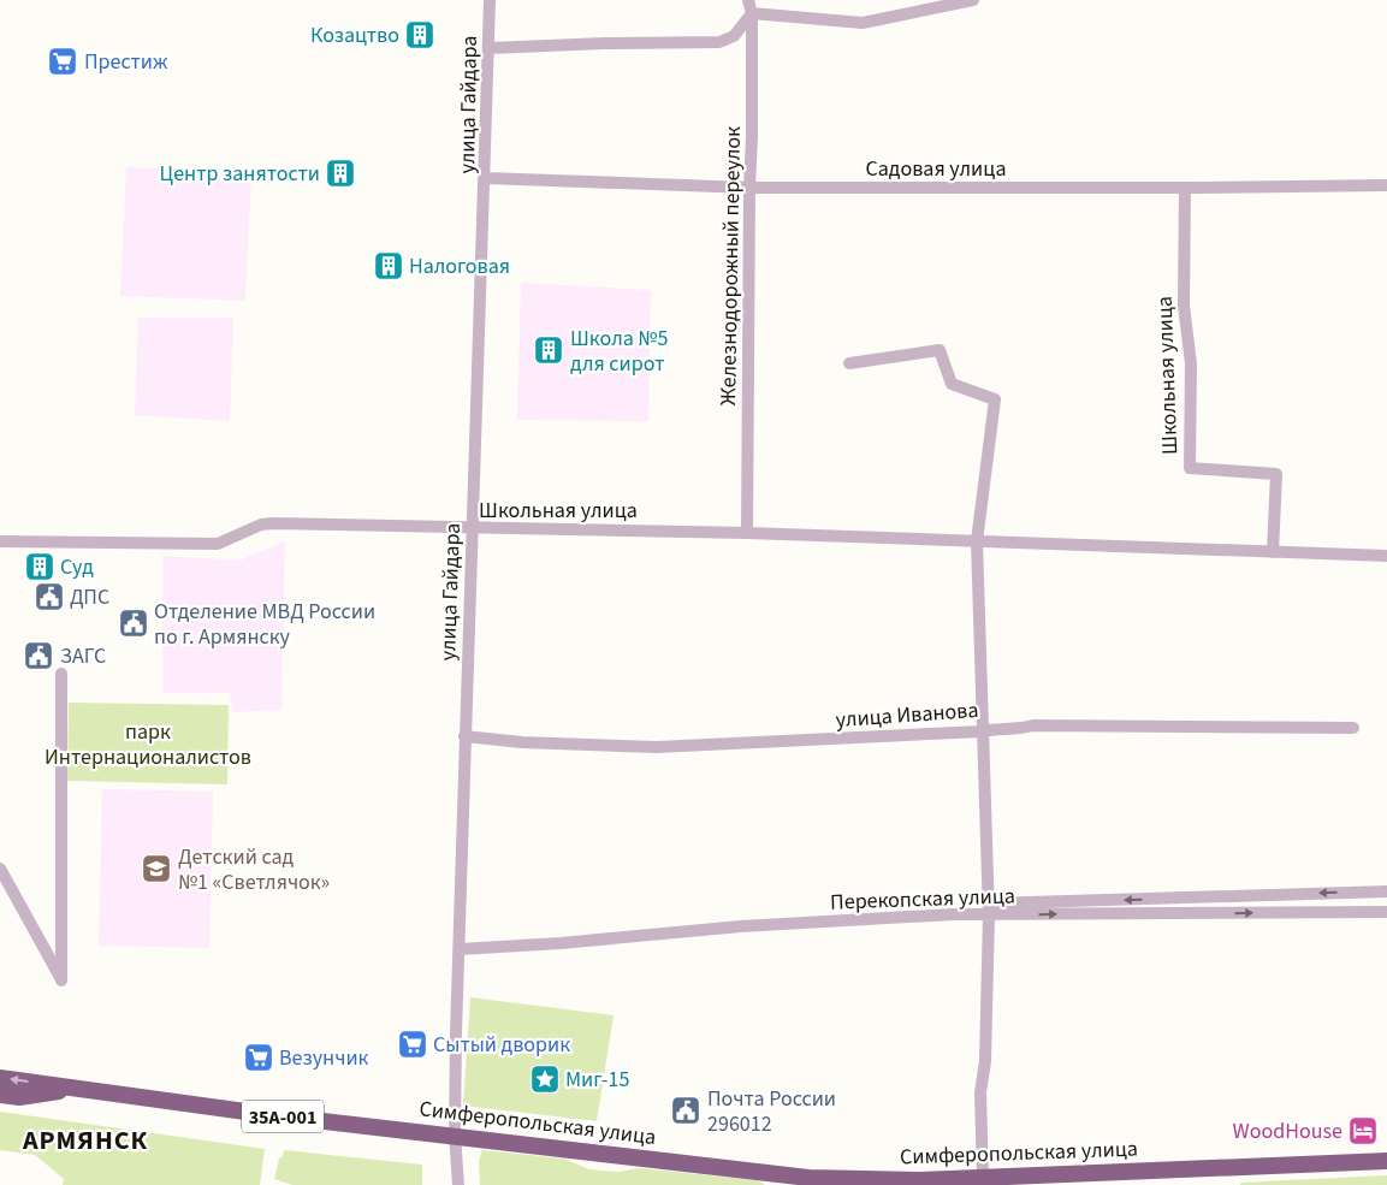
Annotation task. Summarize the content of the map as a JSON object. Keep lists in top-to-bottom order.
{
  "streets": {
    "highway": ["35А-001", "Симферопольская улица"],
    "street": [
      "улица Гайдара",
      "Садовая улица",
      "Железнодорожный переулок",
      "Школьная улица",
      "улица Иванова",
      "Перекопская улица"
    ]
  },
  "crossings": [
    ["улица Гайдара", "Садовая улица"],
    ["улица Гайдара", "Школьная улица"],
    ["улица Гайдара", "улица Иванова"],
    ["улица Гайдара", "Перекопская улица"],
    ["улица Гайдара", "Симферопольская улица"],
    ["Садовая улица", "Железнодорожный переулок"],
    ["Садовая улица", "Школьная улица"],
    ["Железнодорожный переулок", "Школьная улица"]
  ],
  "districts": ["АРМЯНСК"],
  "parks": ["парк Интернационалистов"],
  "places": {
    "building": [
      "Козацтво",
      "Центр занятости",
      "Налоговая",
      "Школа №5 для сирот",
      "Суд"
    ],
    "supermarket": ["Престиж", "Сытый дворик", "Везунчик"],
    "public building": [
      "ДПС",
      "Отделение МВД России по г. Армянску",
      "ЗАГС",
      "Почта России 296012"
    ],
    "school or university": ["Детский сад №1 «Светлячок»"],
    "place": ["Миг-15"],
    "hotel": ["WoodHouse"]
  }
}
